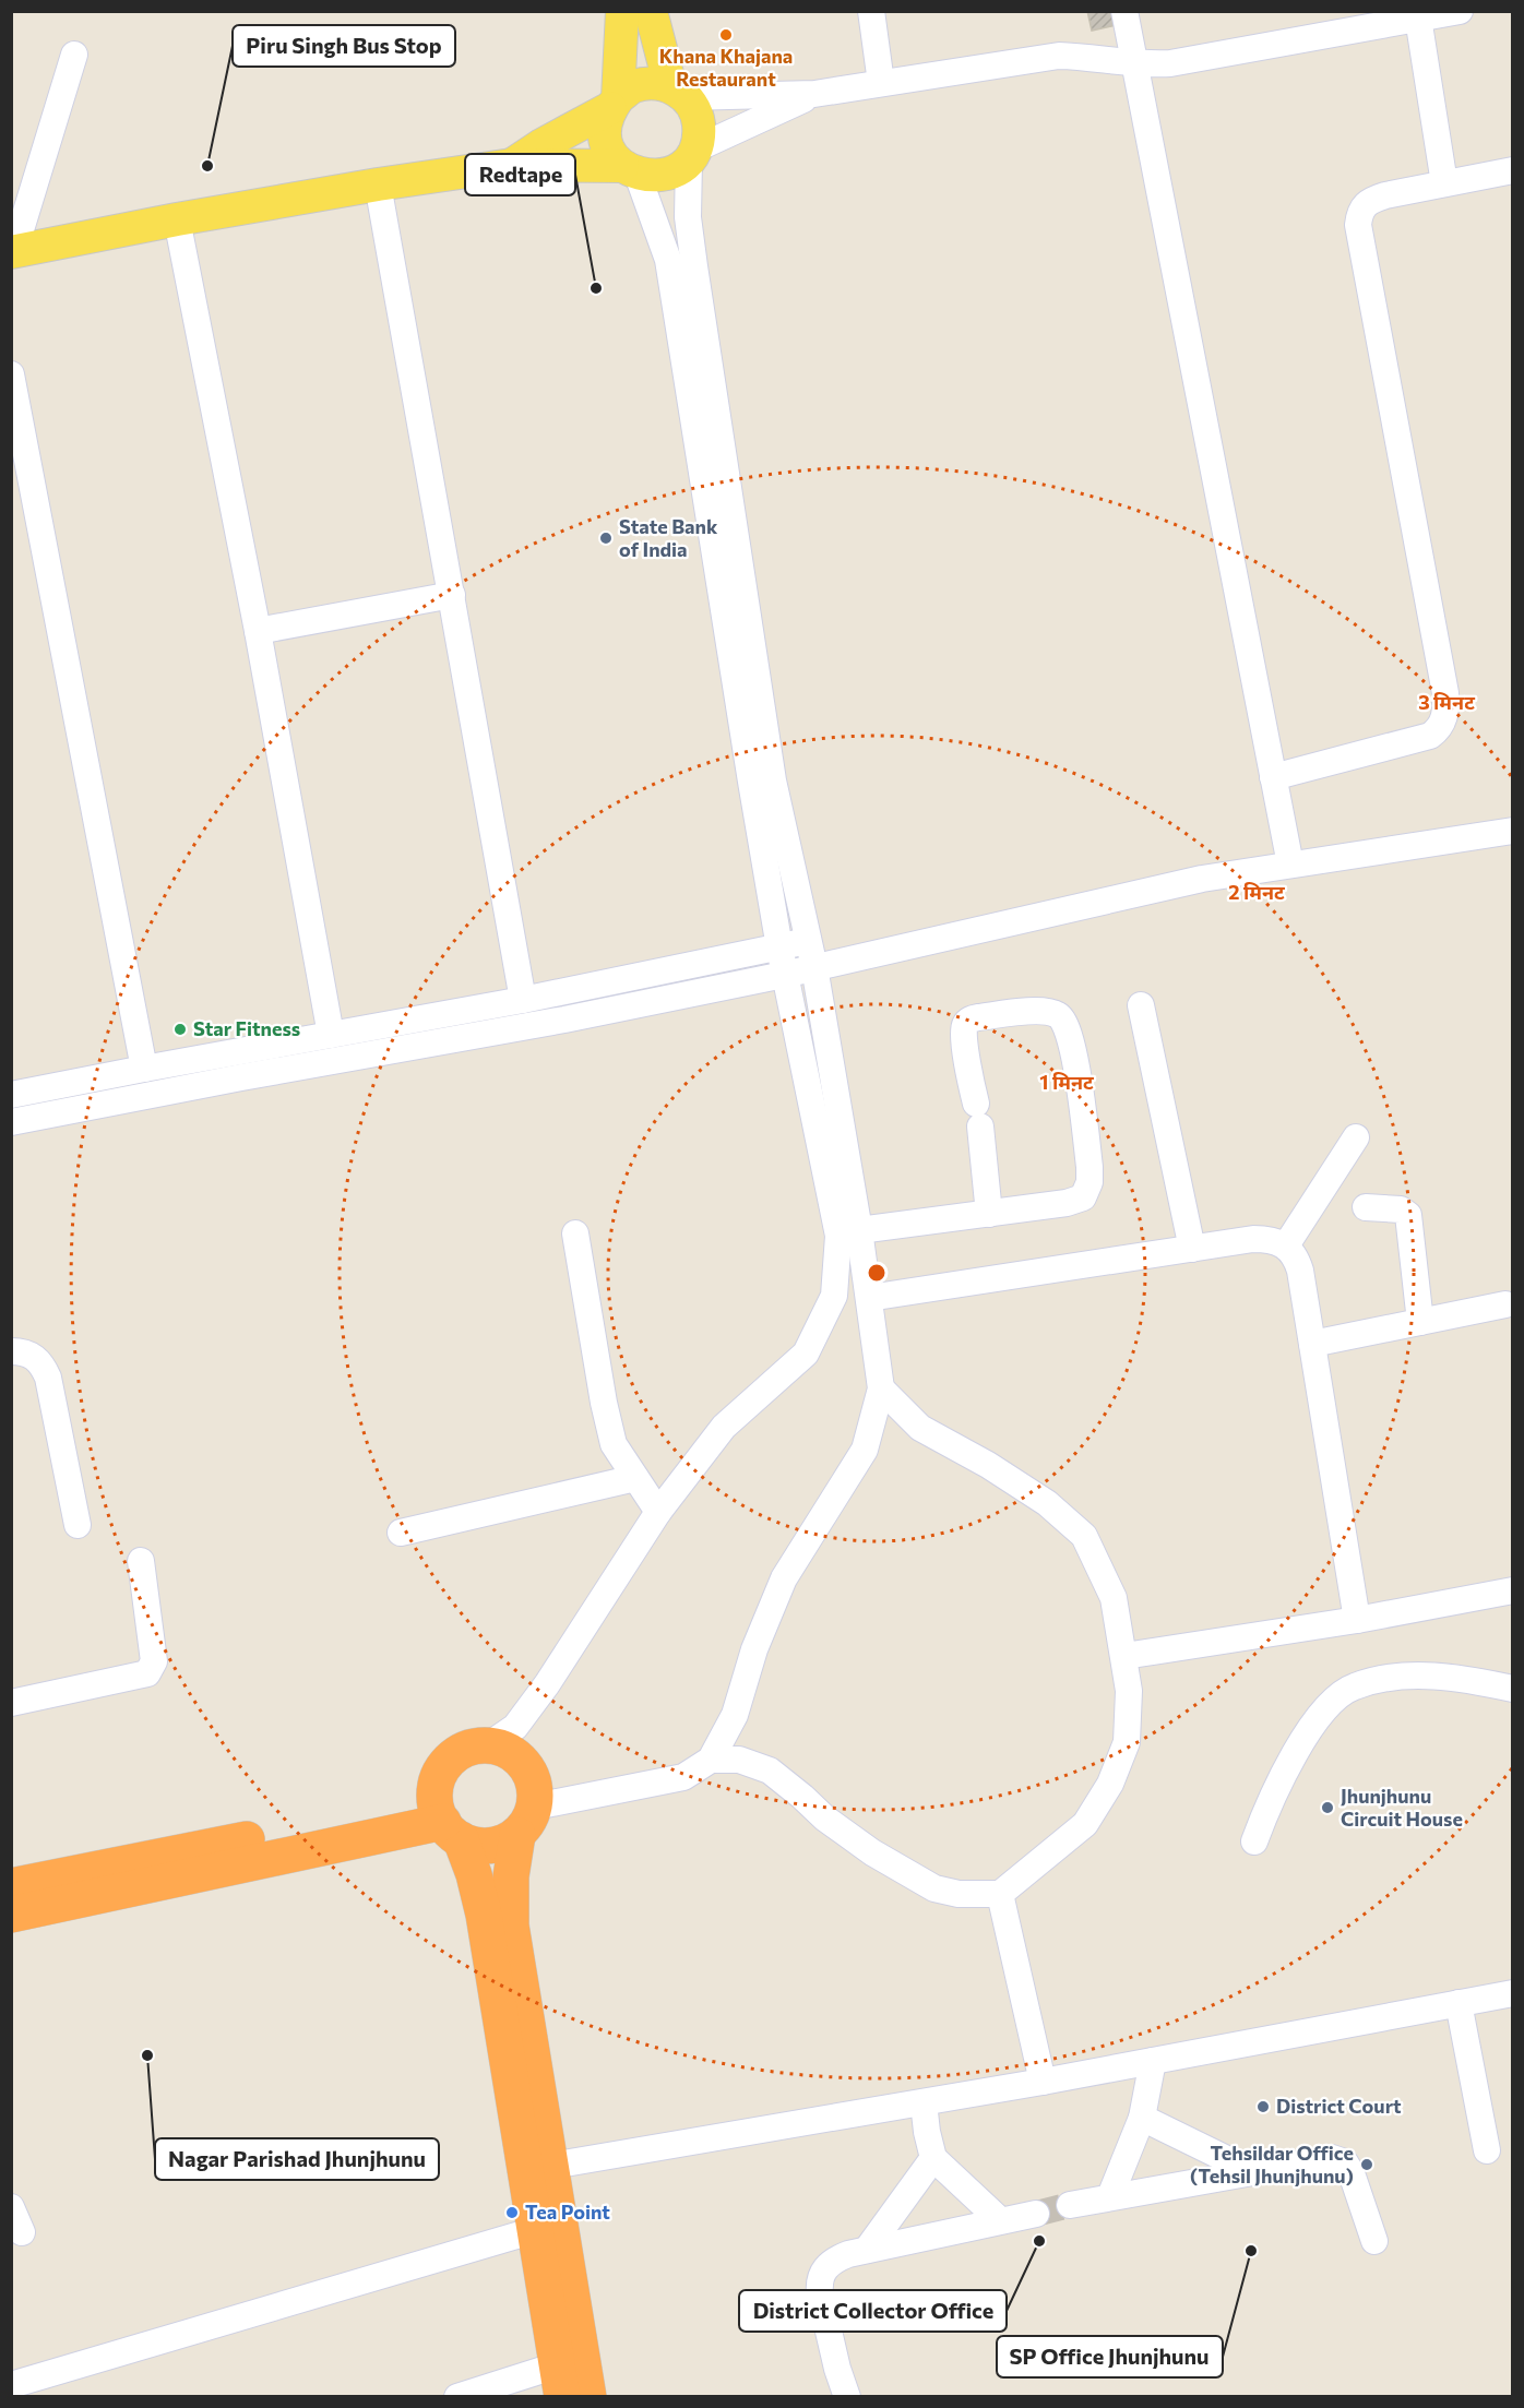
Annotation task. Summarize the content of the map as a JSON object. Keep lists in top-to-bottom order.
{
  "places": [
    "Khana Khajana Restaurant",
    "Piru Singh Bus Stop",
    "Redtape",
    "State Bank of India",
    "Star Fitness",
    "Jhunjhunu Circuit House",
    "Nagar Parishad Jhunjhunu",
    "District Court",
    "Tehsildar Office (Tehsil Jhunjhunu)",
    "Tea Point",
    "District Collector Office",
    "SP Office Jhunjhunu"
  ],
  "rings": ["3 मिनट", "2 मिनट", "1 मिनट"]
}
